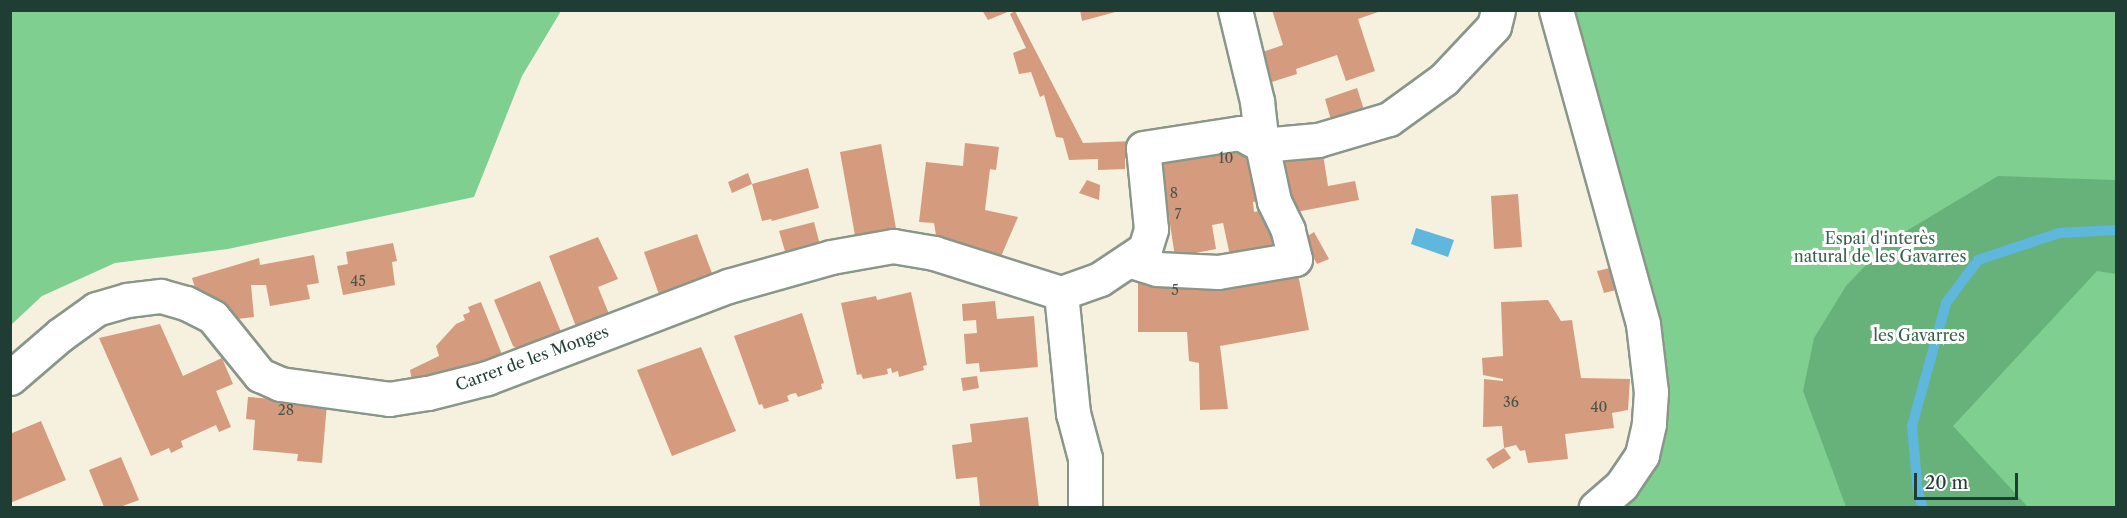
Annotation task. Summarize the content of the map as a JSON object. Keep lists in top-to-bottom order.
{
  "streets": {
    "street": ["Carrer de les Monges"]
  },
  "parks": ["Espai d'interès natural de les Gavarres", "les Gavarres"],
  "house_numbers": [
    "10",
    "8",
    "7",
    "45",
    "5",
    "36",
    "40",
    "28"
  ],
  "scale_bar": "20 m"
}
